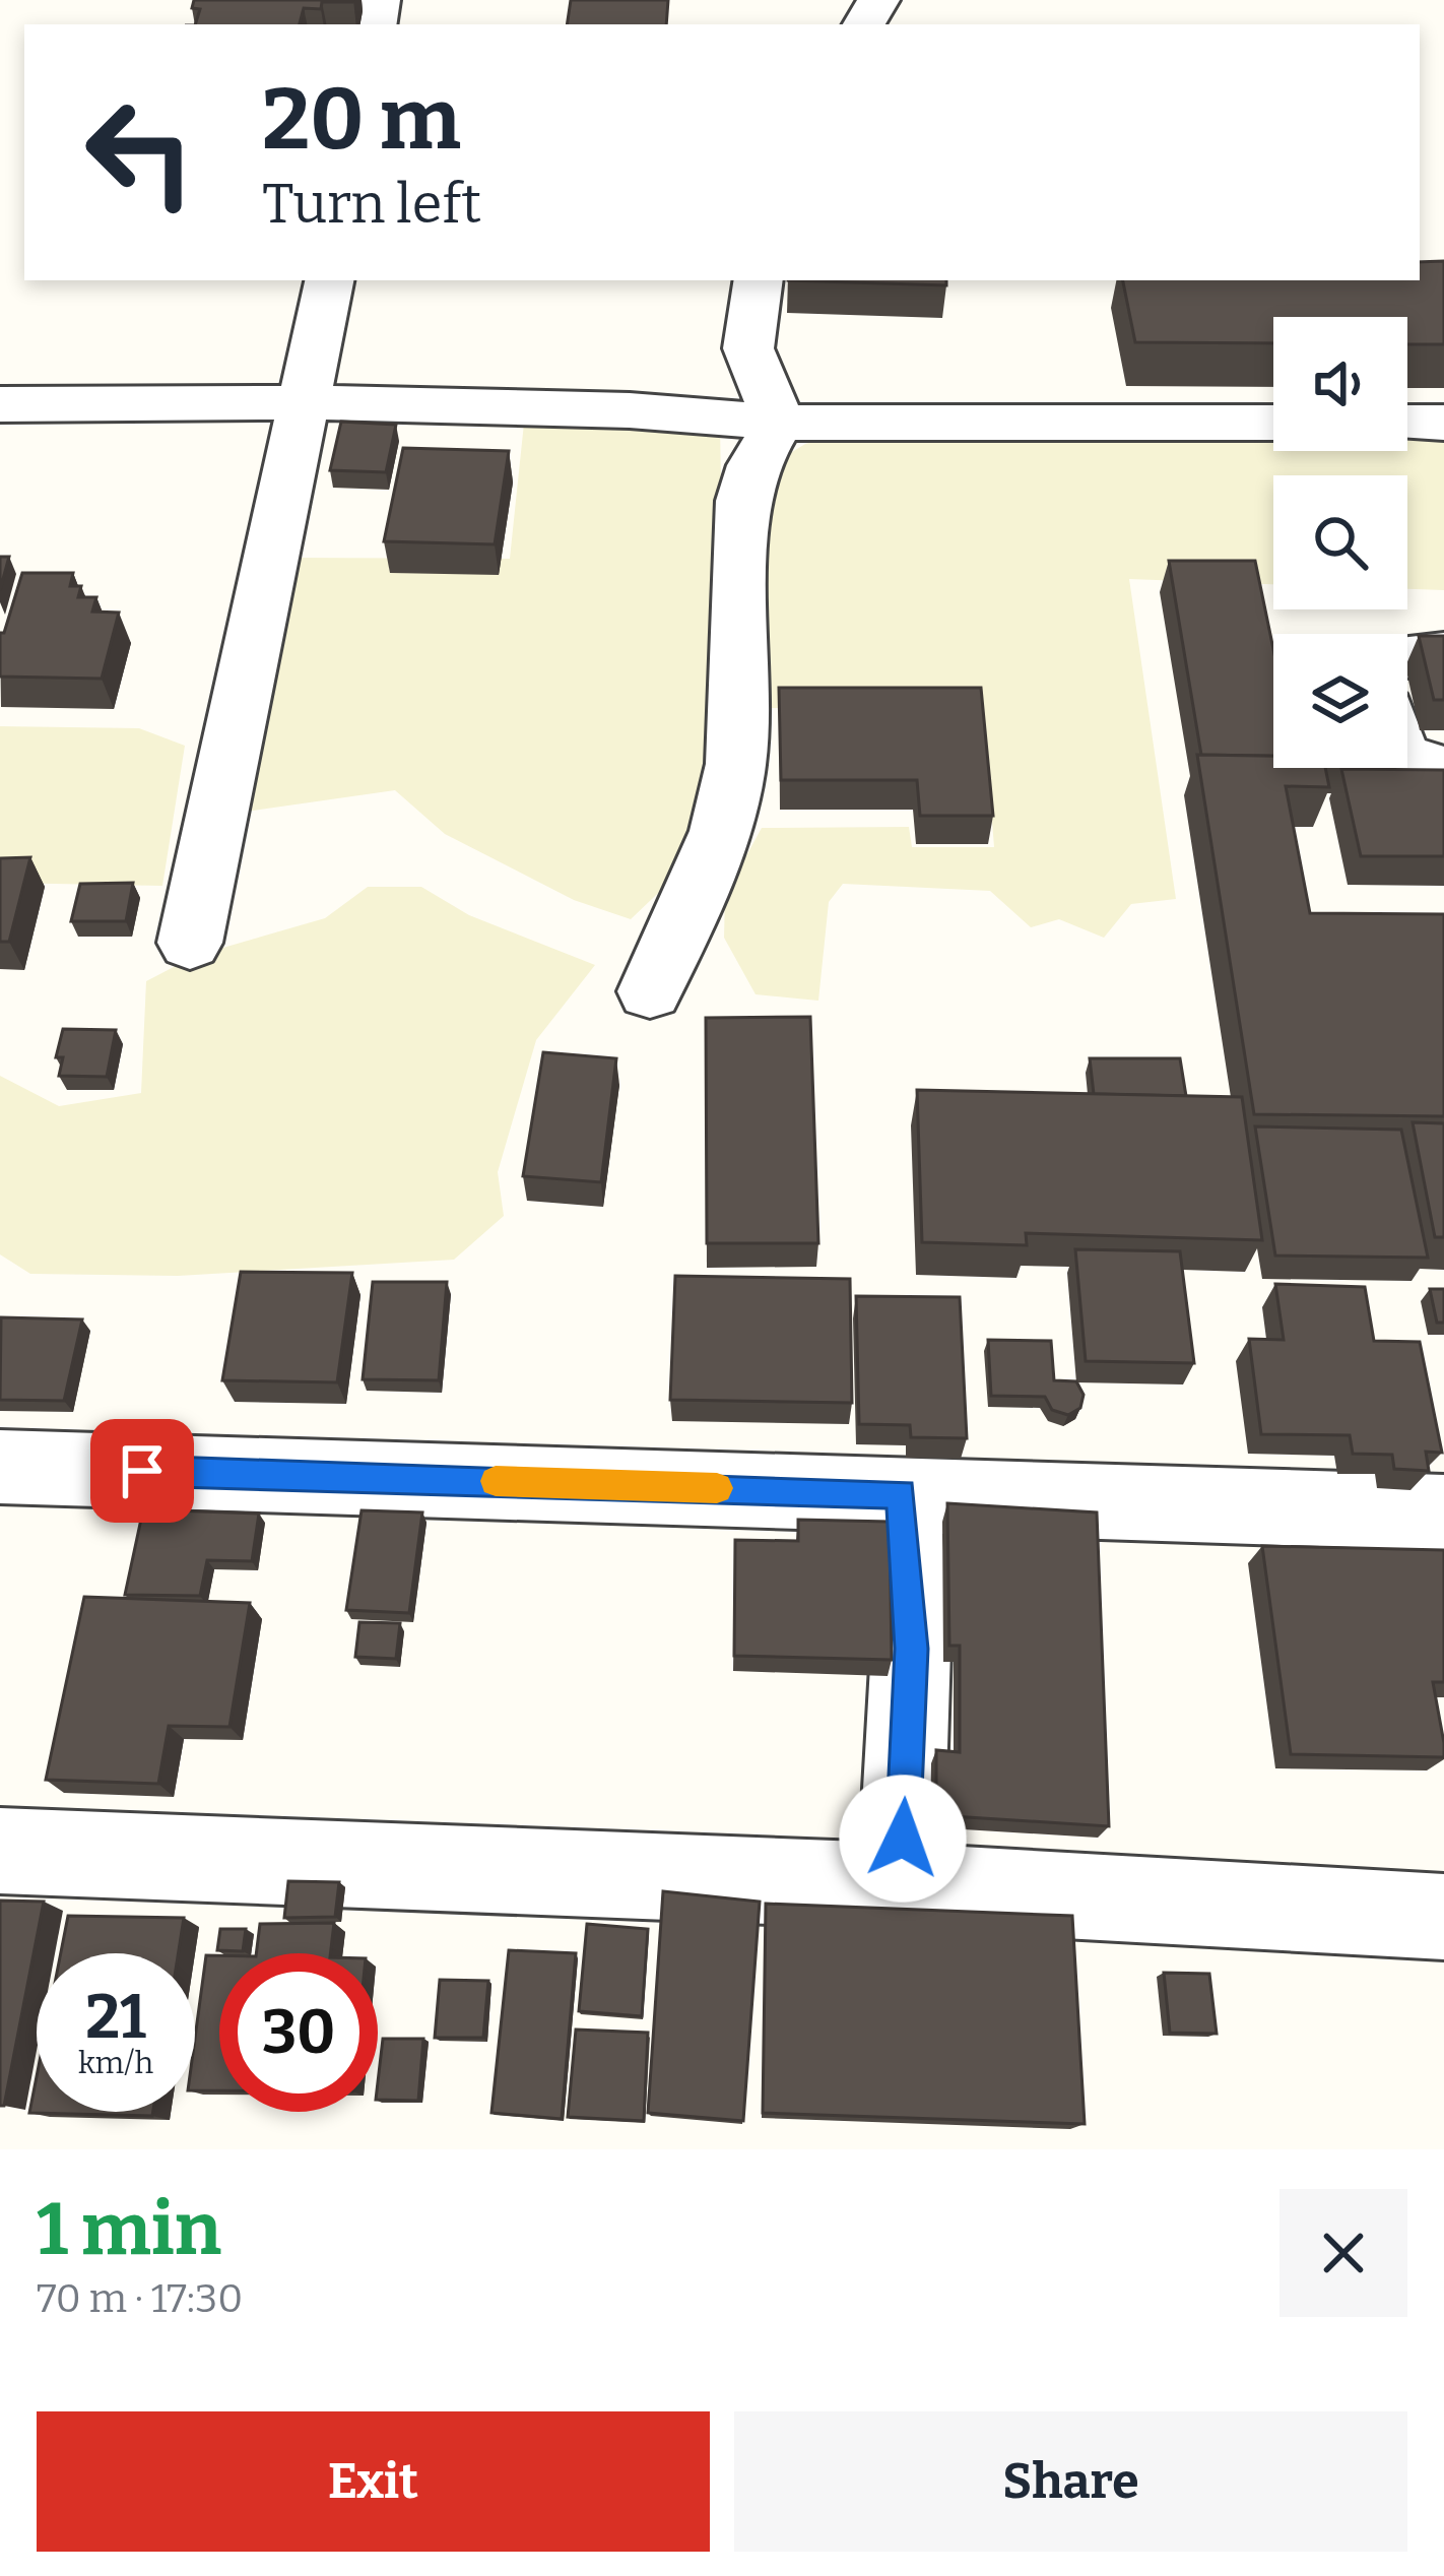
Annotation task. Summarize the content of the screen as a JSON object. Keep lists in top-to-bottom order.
{
  "page": {
    "turn": ["20 m", "Turn left"],
    "speed": "21 km/h",
    "limit": "30",
    "heading": ["1 min", "70 m · 17:30"],
    "buttons": ["Exit", "Share"]
  }
}
